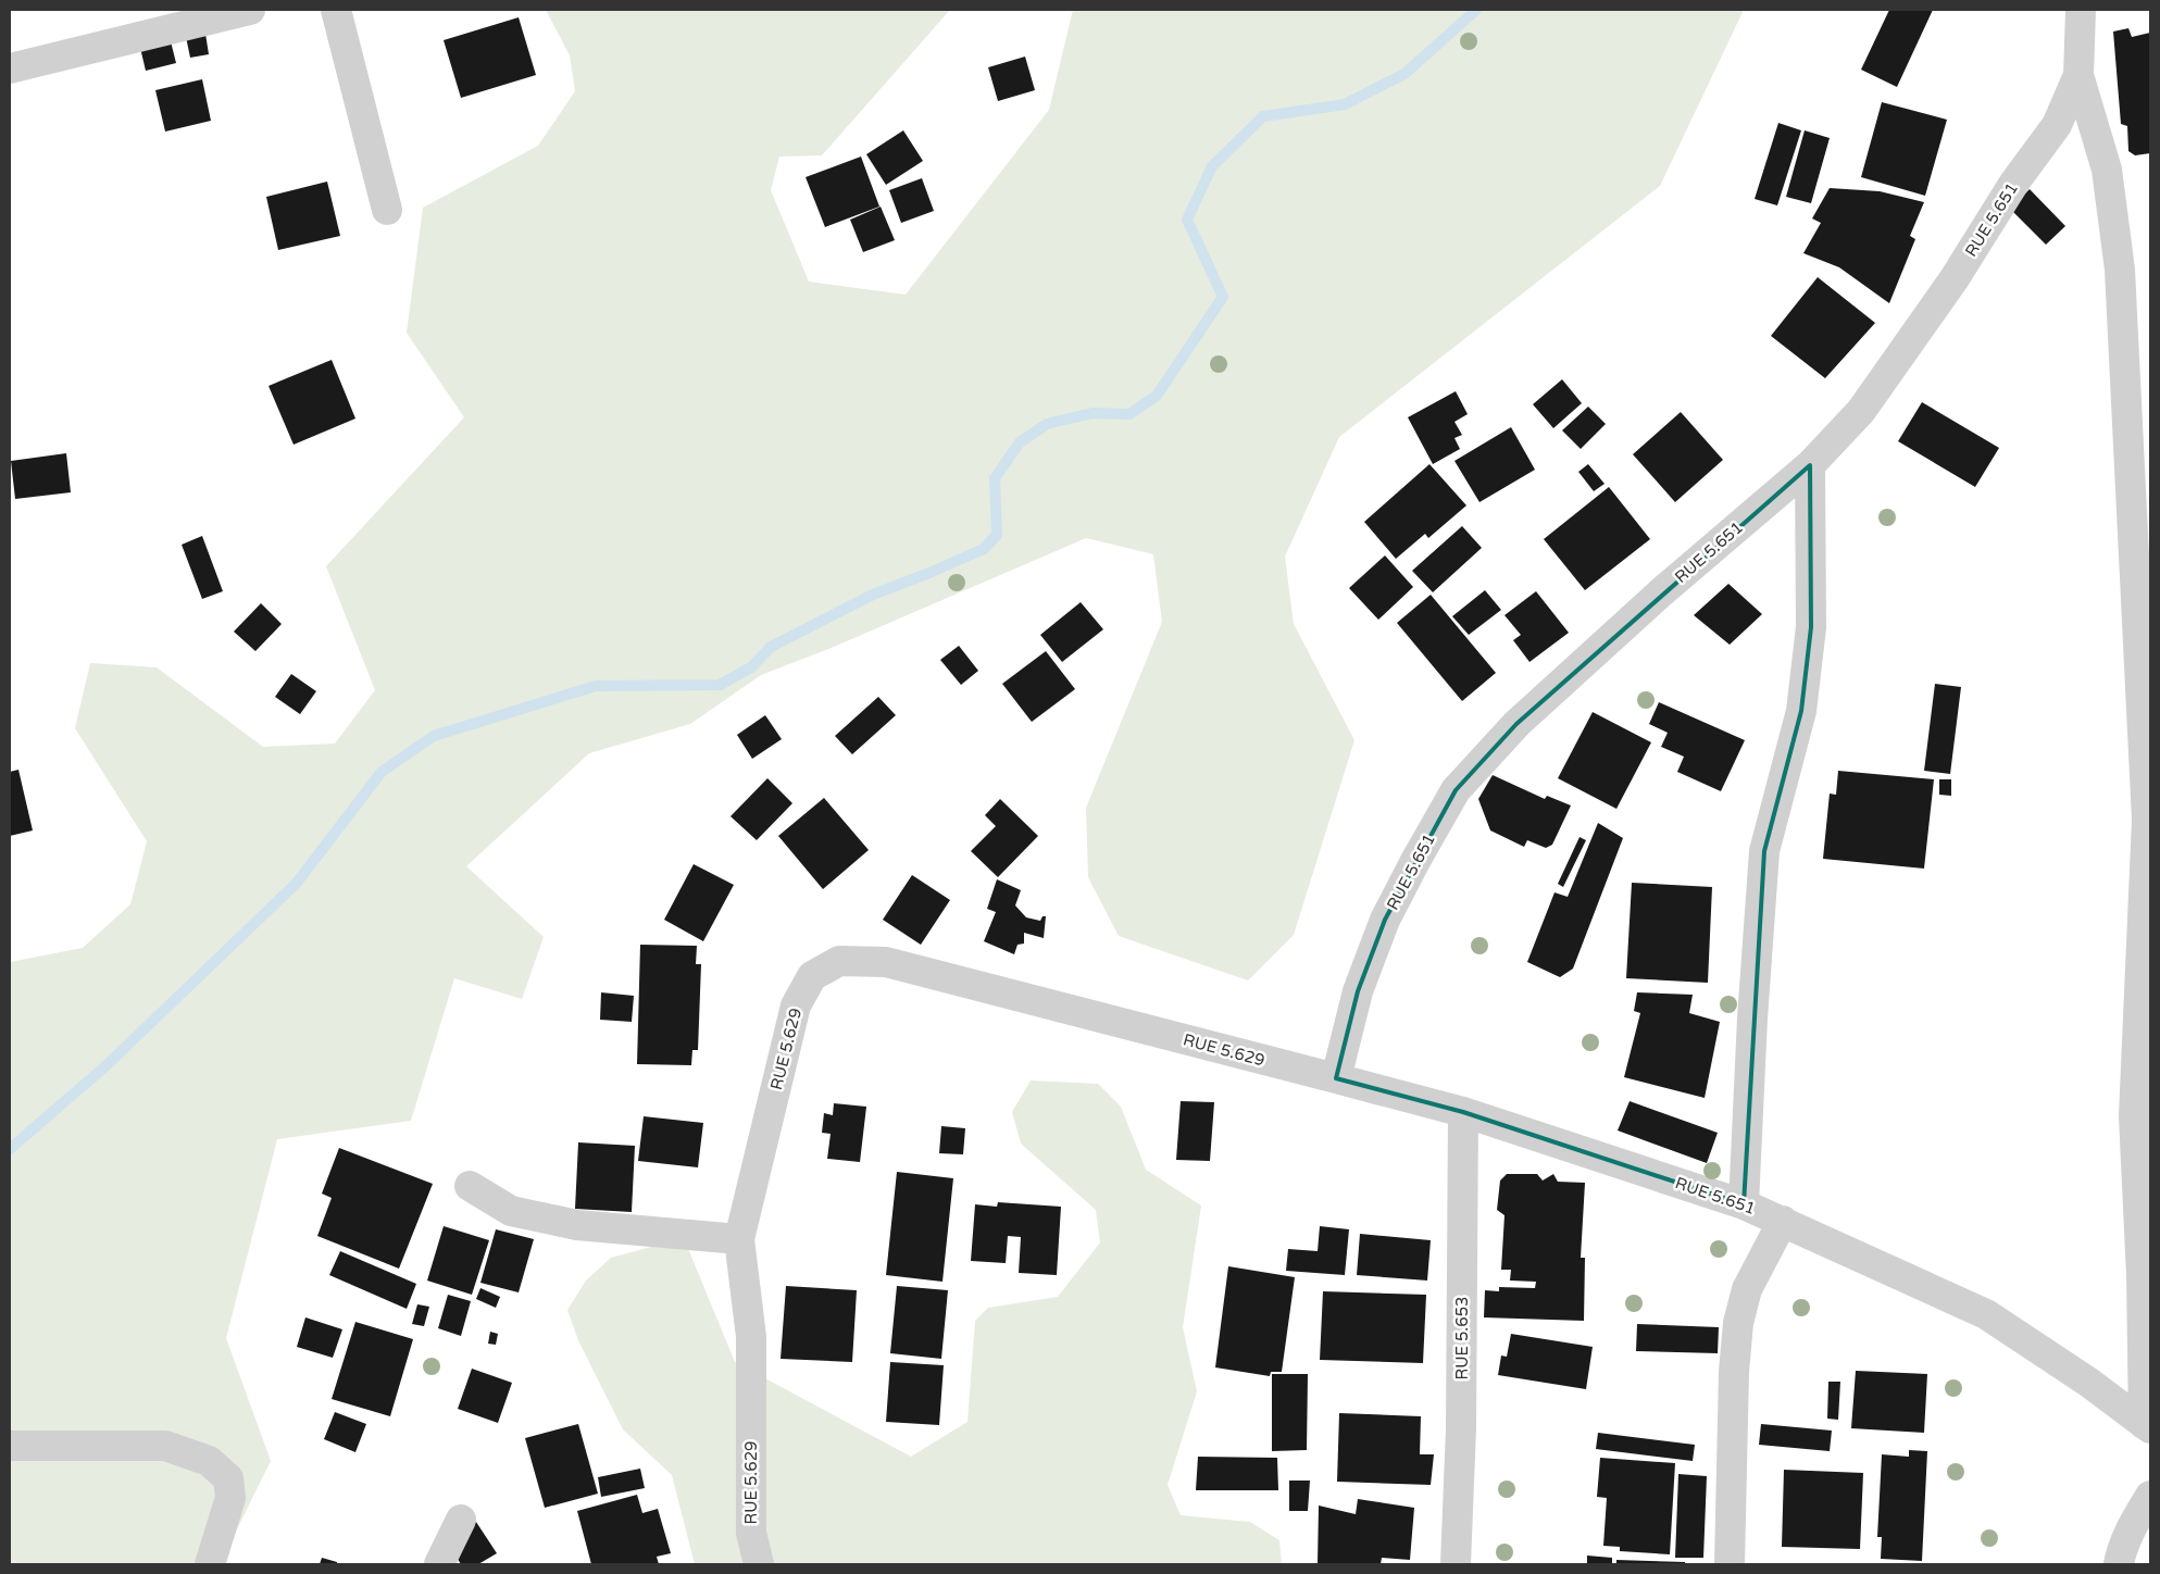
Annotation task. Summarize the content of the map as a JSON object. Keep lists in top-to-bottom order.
{
  "streets": {
    "street": ["RUE 5.651", "RUE 5.629", "RUE 5.653"]
  },
  "crossings": [
    ["RUE 5.651", "RUE 5.629"],
    ["RUE 5.651", "RUE 5.653"]
  ]
}
